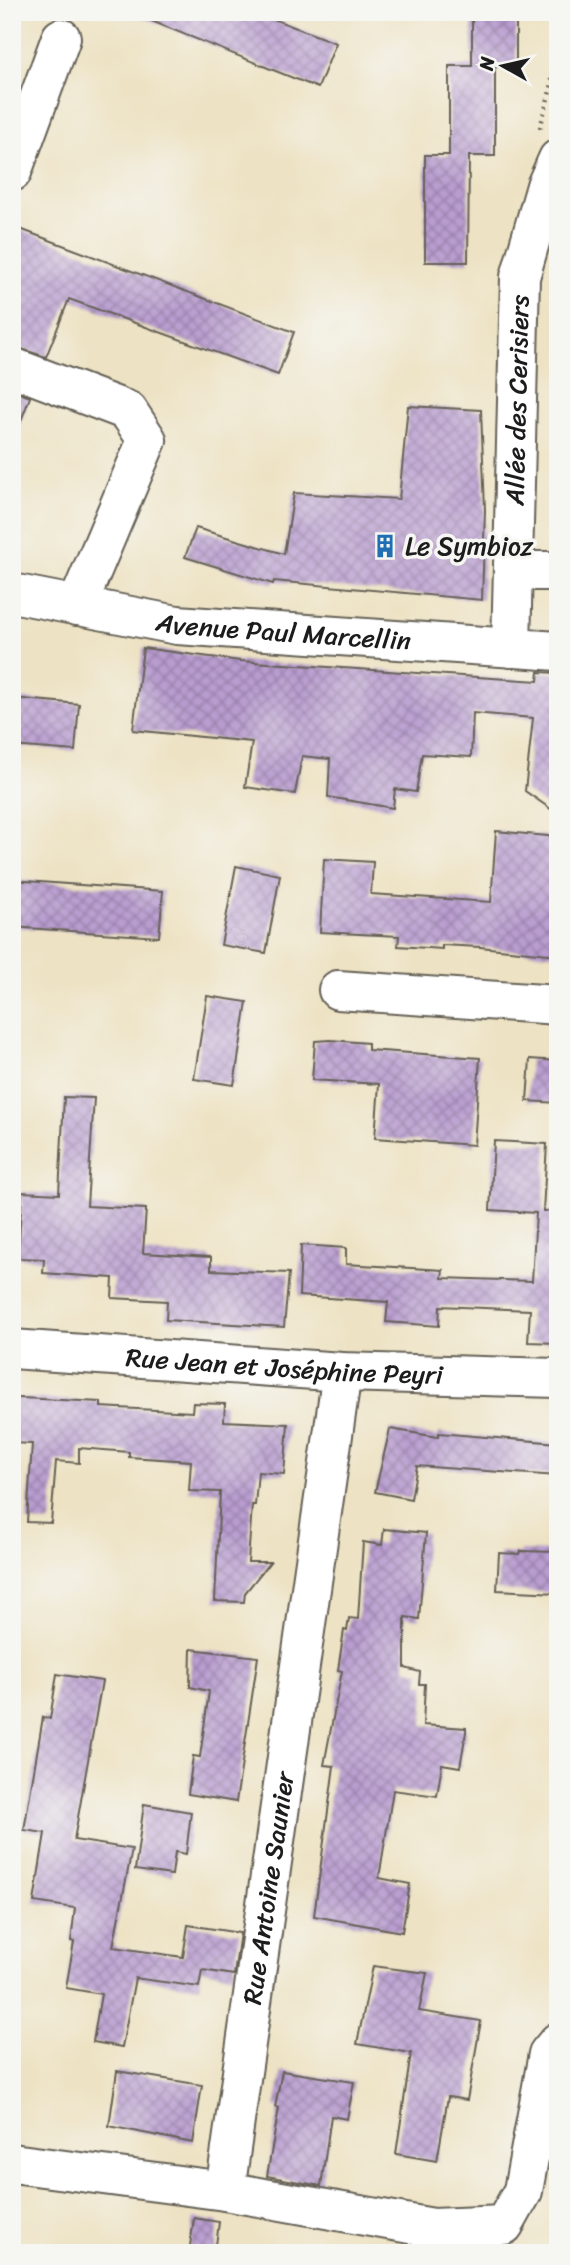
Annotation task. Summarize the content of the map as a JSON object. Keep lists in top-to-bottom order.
{
  "streets": {
    "street": [
      "Allée des Cerisiers",
      "Avenue Paul Marcellin",
      "Rue Jean et Joséphine Peyri",
      "Rue Antoine Saunier"
    ]
  },
  "crossings": [
    ["Allée des Cerisiers", "Avenue Paul Marcellin"],
    ["Rue Jean et Joséphine Peyri", "Rue Antoine Saunier"]
  ],
  "places": {
    "building": ["Le Symbioz"]
  },
  "north": "left"
}
